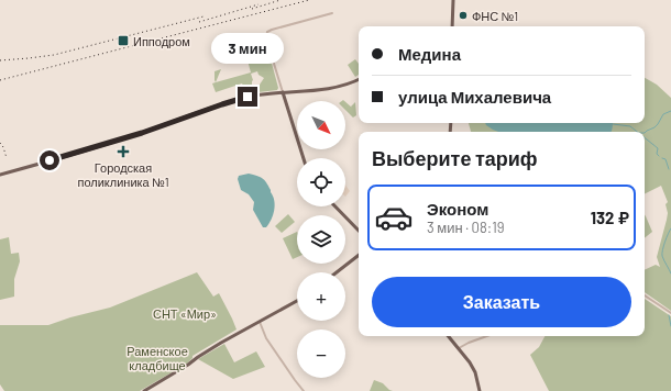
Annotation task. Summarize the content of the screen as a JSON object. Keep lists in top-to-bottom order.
{
  "parks": ["СНТ «Мир»", "Раменское кладбище"],
  "places": {
    "other": ["ФНС №1"],
    "transit": ["Ипподром"],
    "health": ["Городская поликлиника №1"]
  },
  "north": "bottom right",
  "page": {
    "banner": ["Медина", "улица Михалевича"],
    "bubble": "3 мин",
    "map_buttons": ["+", "−"],
    "heading": "Выберите тариф",
    "list": [
      {
        "name": "Эконом",
        "note": "3 мин · 08:19",
        "value": "132 ₽"
      }
    ],
    "buttons": "Заказать"
  }
}
